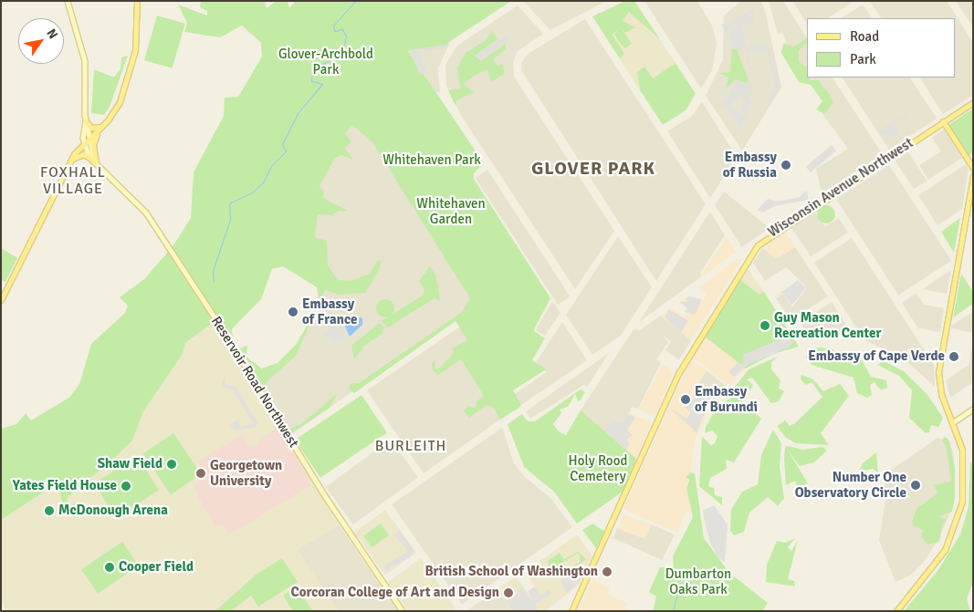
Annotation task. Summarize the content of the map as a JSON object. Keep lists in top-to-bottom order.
{
  "streets": {
    "main road": ["Wisconsin Avenue Northwest", "Reservoir Road Northwest"]
  },
  "districts": ["GLOVER PARK", "FOXHALL VILLAGE", "BURLEITH"],
  "parks": [
    "Glover-Archbold Park",
    "Whitehaven Park",
    "Whitehaven Garden",
    "Holy Rood Cemetery",
    "Dumbarton Oaks Park"
  ],
  "places": [
    "Embassy of Russia",
    "Embassy of France",
    "Guy Mason Recreation Center",
    "Embassy of Cape Verde",
    "Embassy of Burundi",
    "Shaw Field",
    "Georgetown University",
    "Number One Observatory Circle",
    "Yates Field House",
    "McDonough Arena",
    "Cooper Field",
    "British School of Washington",
    "Corcoran College of Art and Design"
  ],
  "legend": ["Road", "Park"],
  "north": "top right"
}
